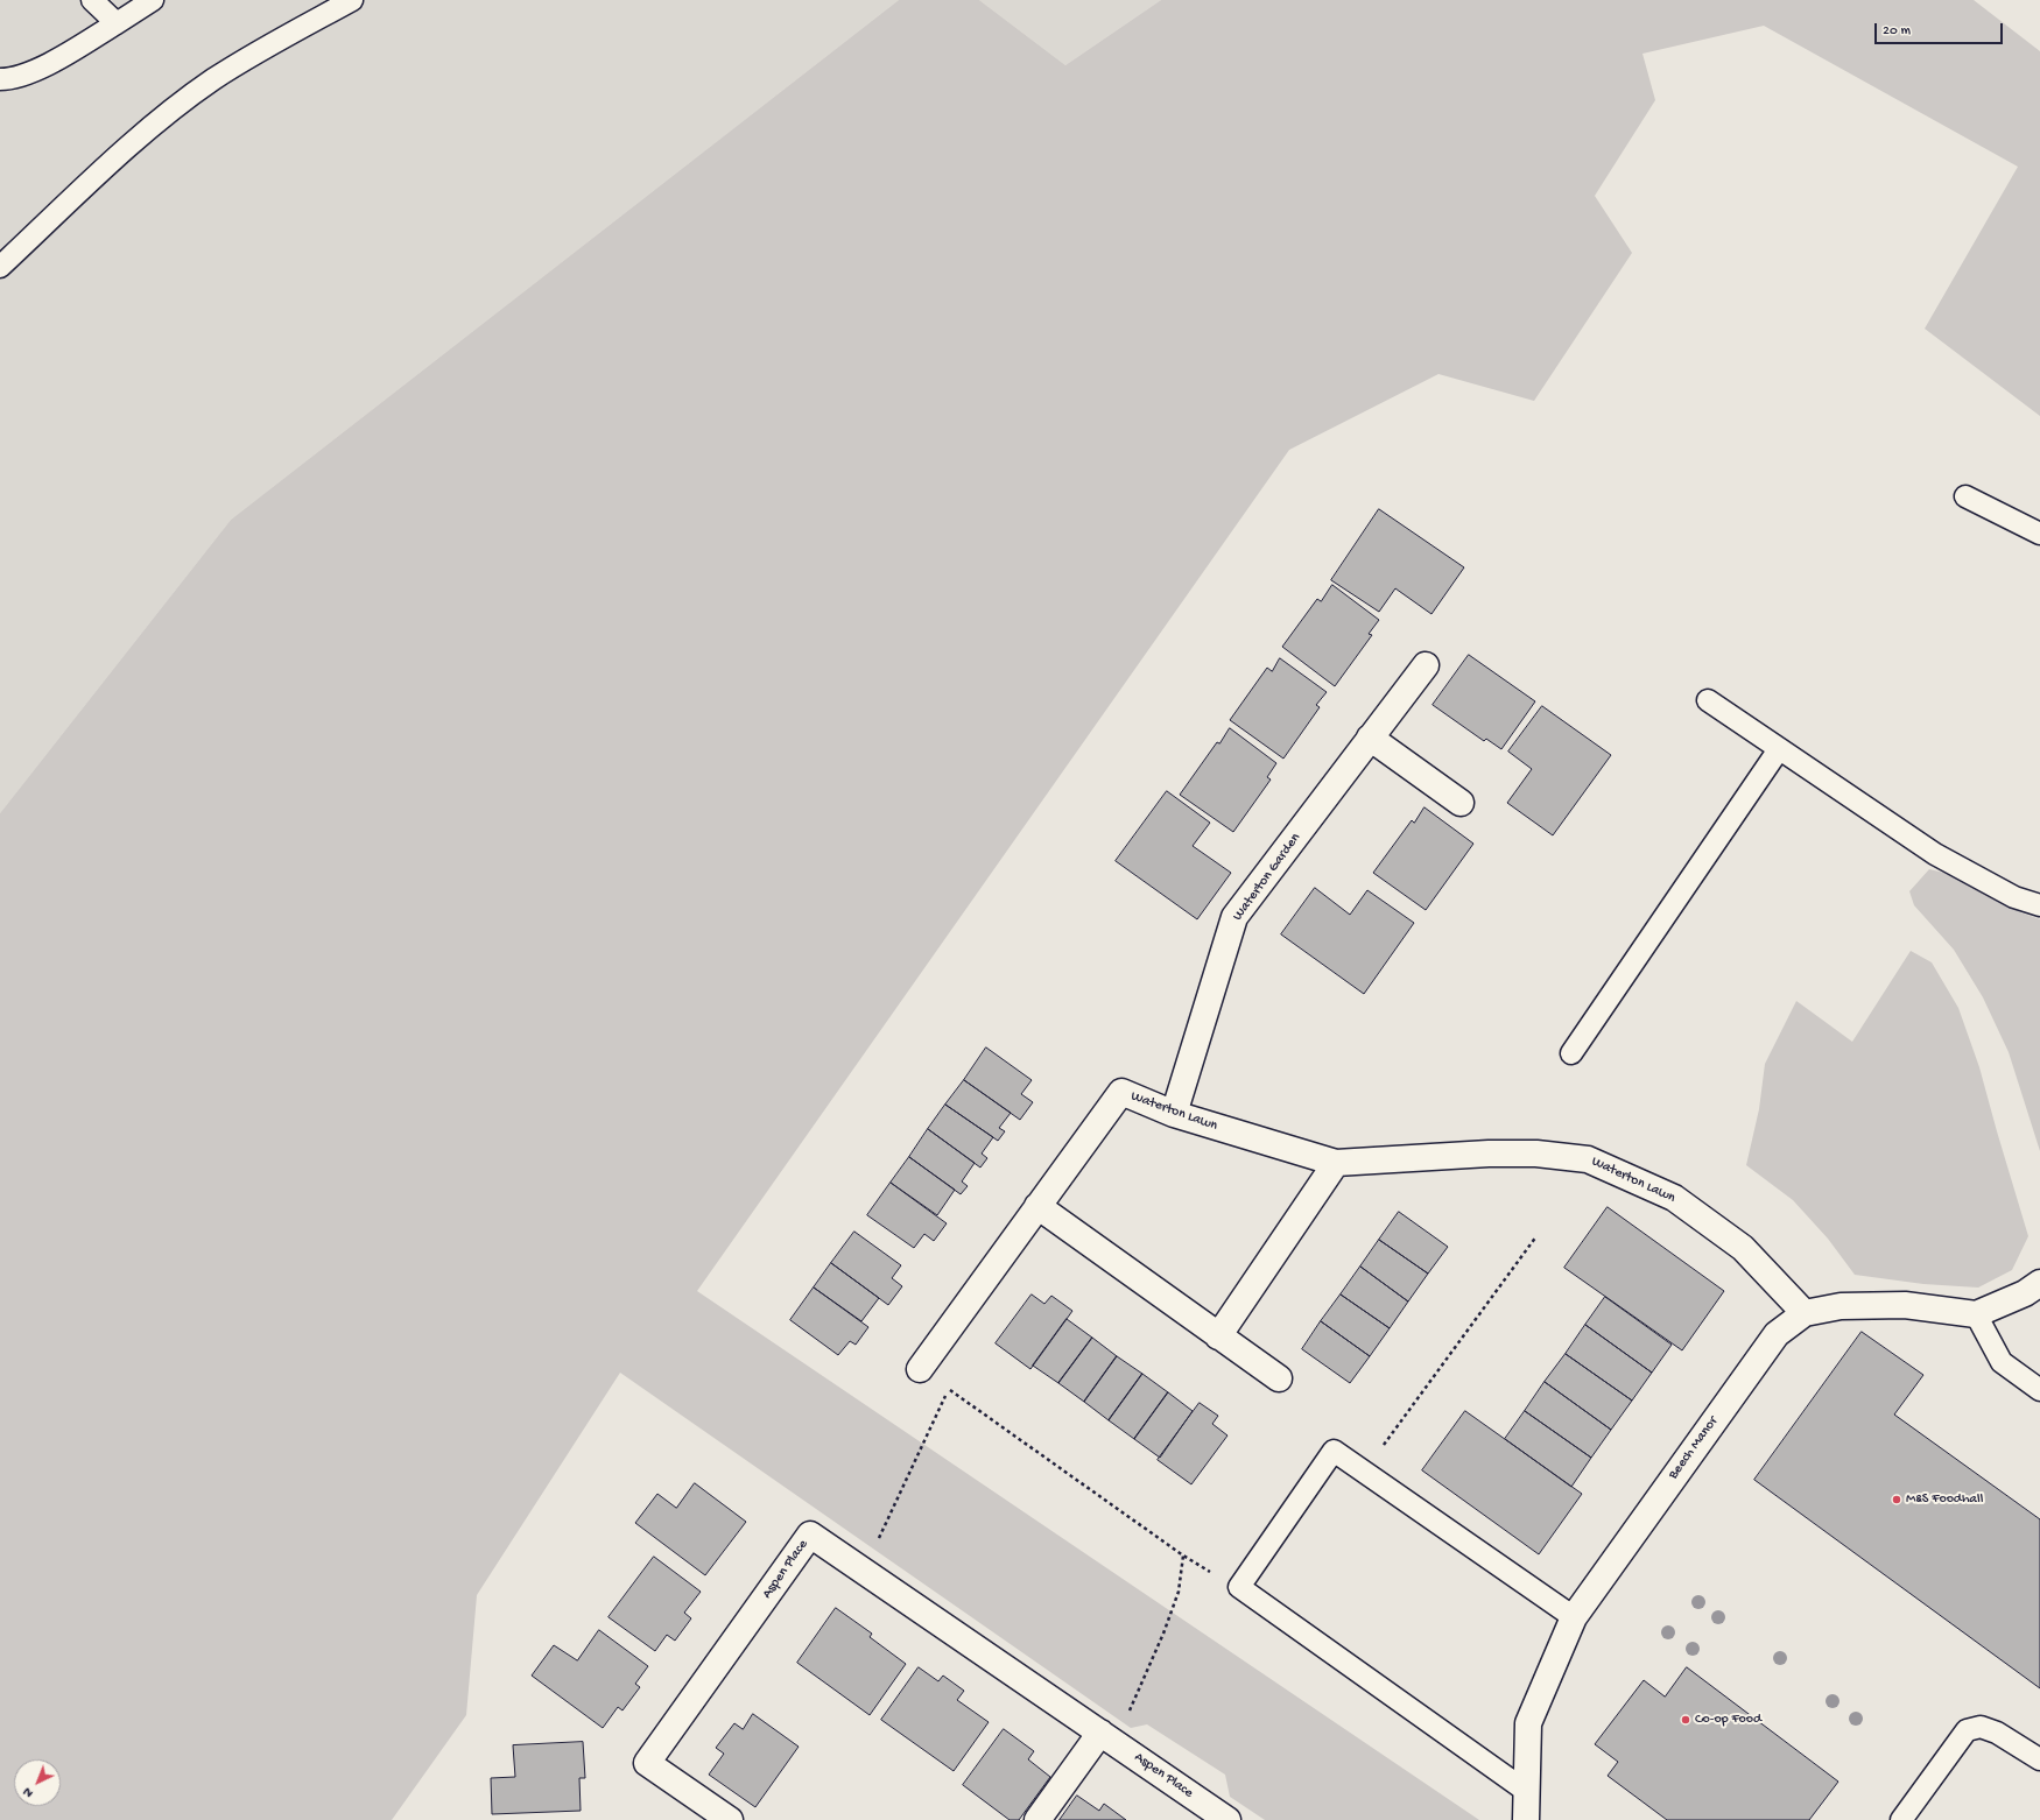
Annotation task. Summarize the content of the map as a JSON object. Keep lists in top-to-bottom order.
{
  "streets": {
    "street": [
      "Waterton Garden",
      "Waterton Lawn",
      "Beech Manor",
      "Aspen Place"
    ]
  },
  "crossings": [
    ["Waterton Garden", "Waterton Lawn"],
    ["Waterton Lawn", "Beech Manor"]
  ],
  "places": ["M&S Foodhall", "Co-op Food"],
  "scale_bar": "20 m",
  "north": "bottom left"
}
